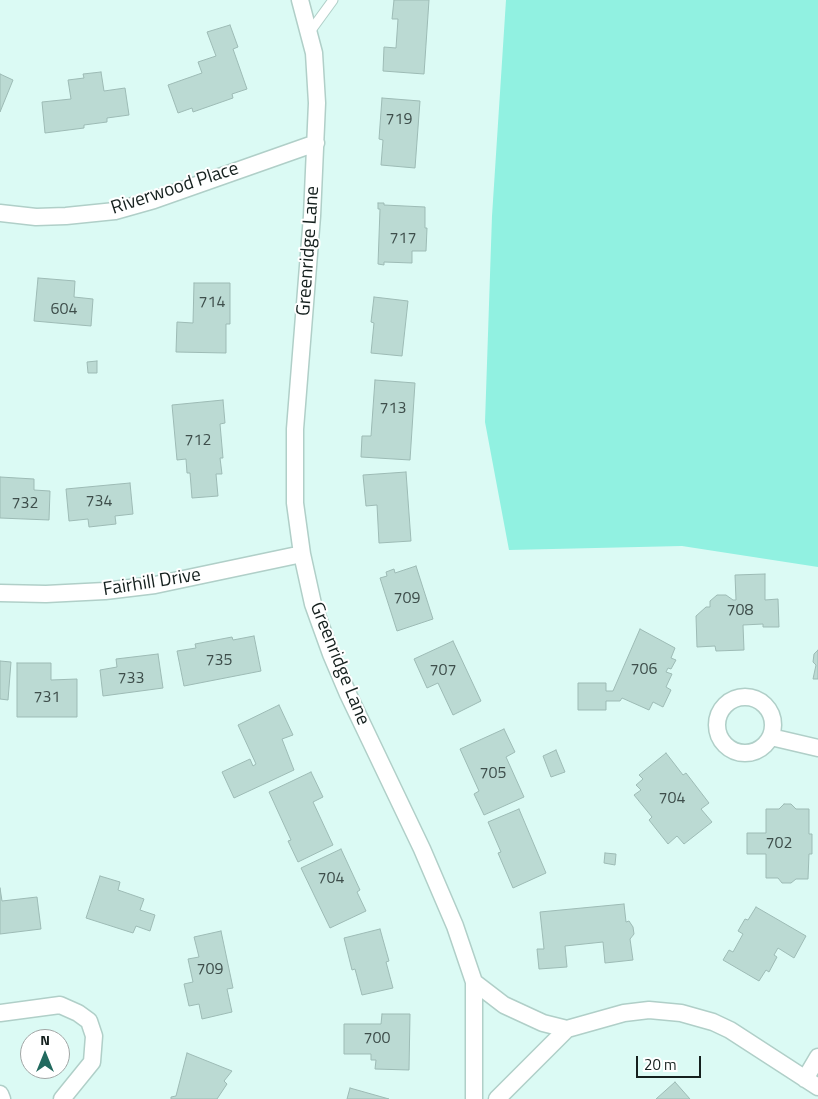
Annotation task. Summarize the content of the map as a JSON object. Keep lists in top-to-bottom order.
{
  "streets": {
    "street": ["Riverwood Place", "Greenridge Lane", "Fairhill Drive"]
  },
  "crossings": [
    ["Riverwood Place", "Greenridge Lane"],
    ["Greenridge Lane", "Fairhill Drive"]
  ],
  "house_numbers": [
    "719",
    "717",
    "714",
    "604",
    "713",
    "712",
    "734",
    "732",
    "709",
    "708",
    "735",
    "706",
    "707",
    "733",
    "731",
    "705",
    "704",
    "702",
    "704",
    "709",
    "700"
  ],
  "scale_bar": "20 m",
  "north": "top"
}
